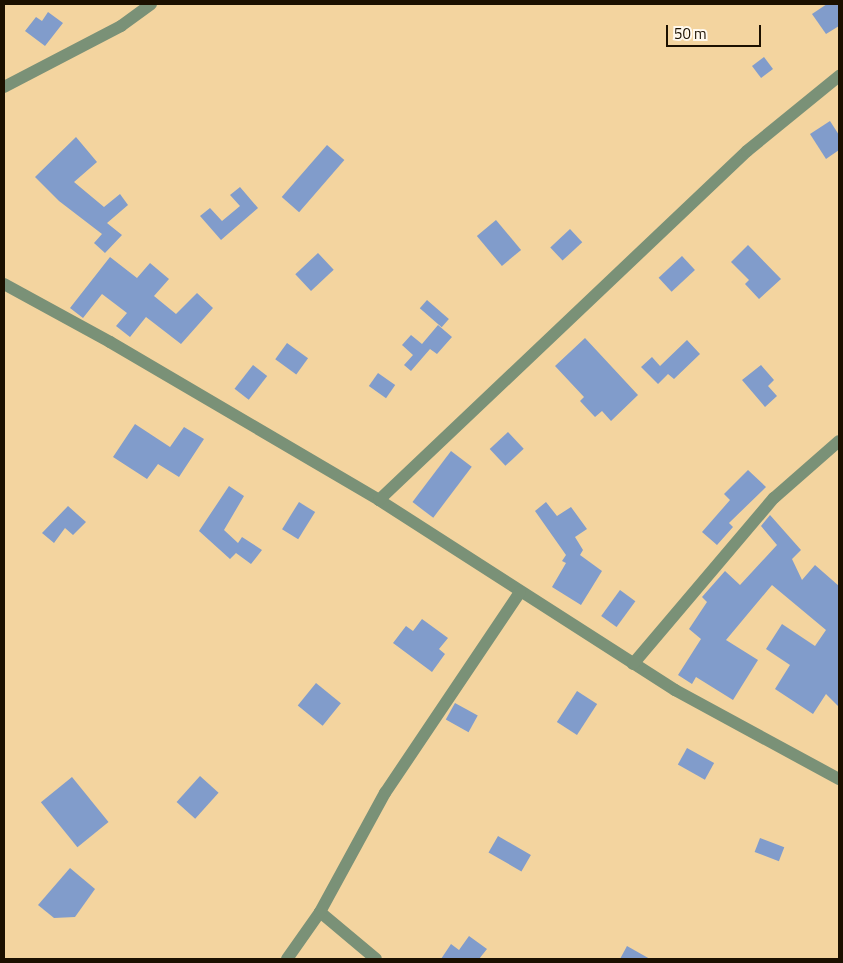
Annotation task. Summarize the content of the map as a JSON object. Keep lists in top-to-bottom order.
{
  "scale_bar": "50 m"
}
